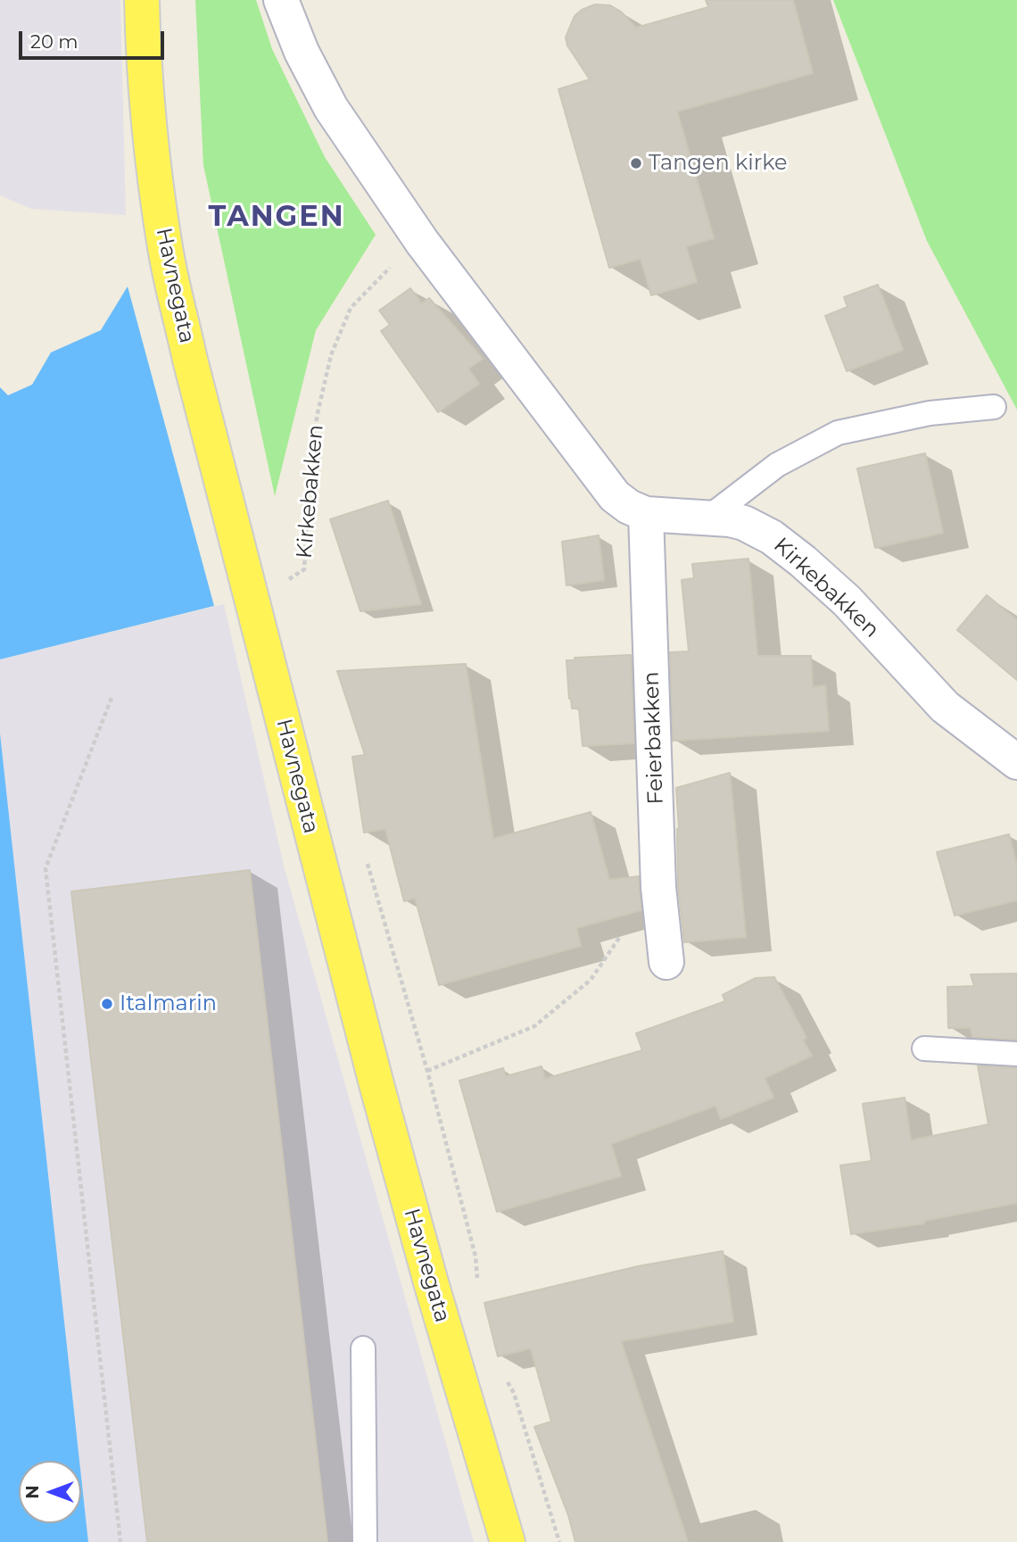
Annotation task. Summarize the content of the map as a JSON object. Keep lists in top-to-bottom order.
{
  "streets": {
    "main road": ["Havnegata"],
    "street": ["Kirkebakken", "Feierbakken"]
  },
  "crossings": [
    ["Havnegata", "Kirkebakken"],
    ["Kirkebakken", "Feierbakken"]
  ],
  "districts": ["TANGEN"],
  "places": ["Tangen kirke", "Italmarin"],
  "scale_bar": "20 m",
  "north": "left"
}
